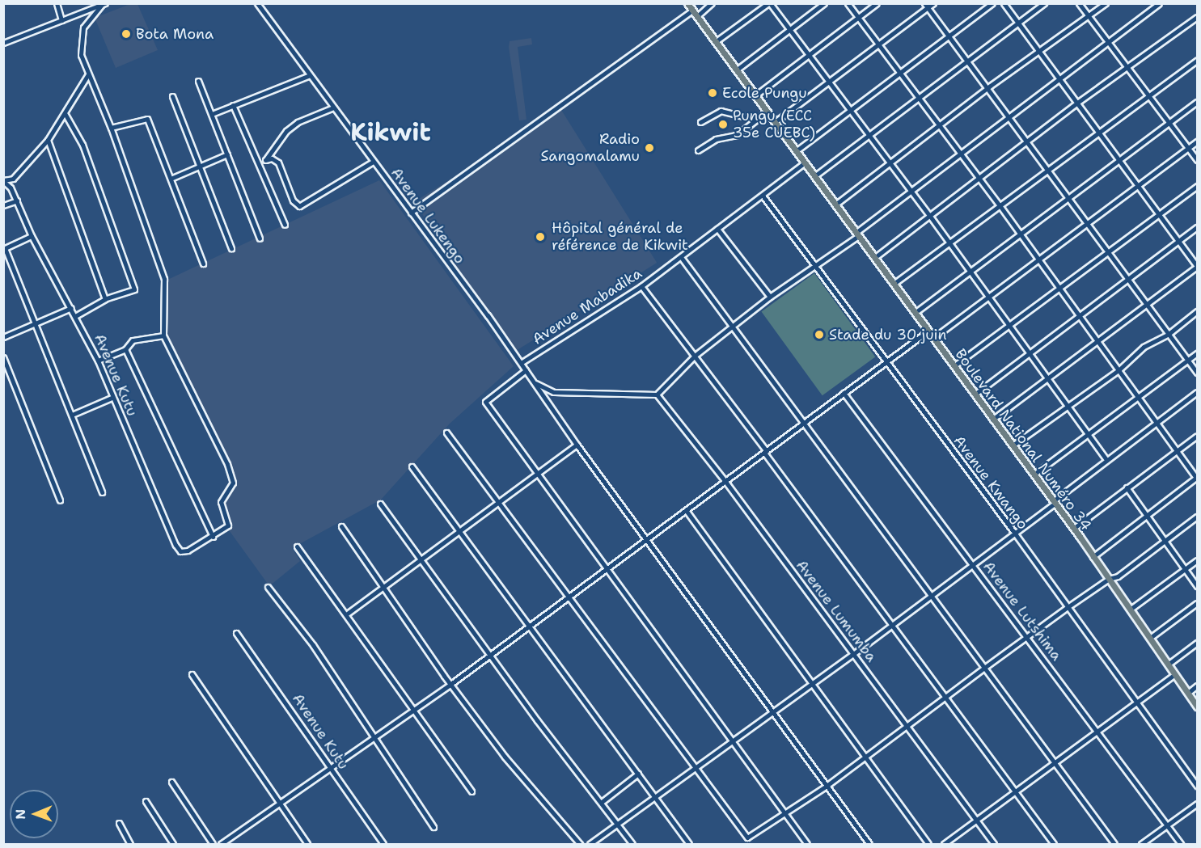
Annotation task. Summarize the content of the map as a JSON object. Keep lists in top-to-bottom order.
{
  "streets": {
    "main road": ["Boulevard National Numéro 34"],
    "street": [
      "Avenue Lukengo",
      "Avenue Mabadika",
      "Avenue Kutu",
      "Avenue Kwango",
      "Avenue Lumumba",
      "Avenue Lutshima"
    ]
  },
  "crossings": [
    ["Avenue Lukengo", "Avenue Mabadika"],
    ["Avenue Mabadika", "Boulevard National Numéro 34"],
    ["Avenue Mabadika", "Avenue Kwango"]
  ],
  "districts": ["Kikwit"],
  "places": [
    "Bota Mona",
    "Ecole Pungu",
    "Pungu (ECC 35e CUEBC)",
    "Radio Sangomalamu",
    "Hôpital général de référence de Kikwit",
    "Stade du 30 juin"
  ],
  "north": "left"
}
